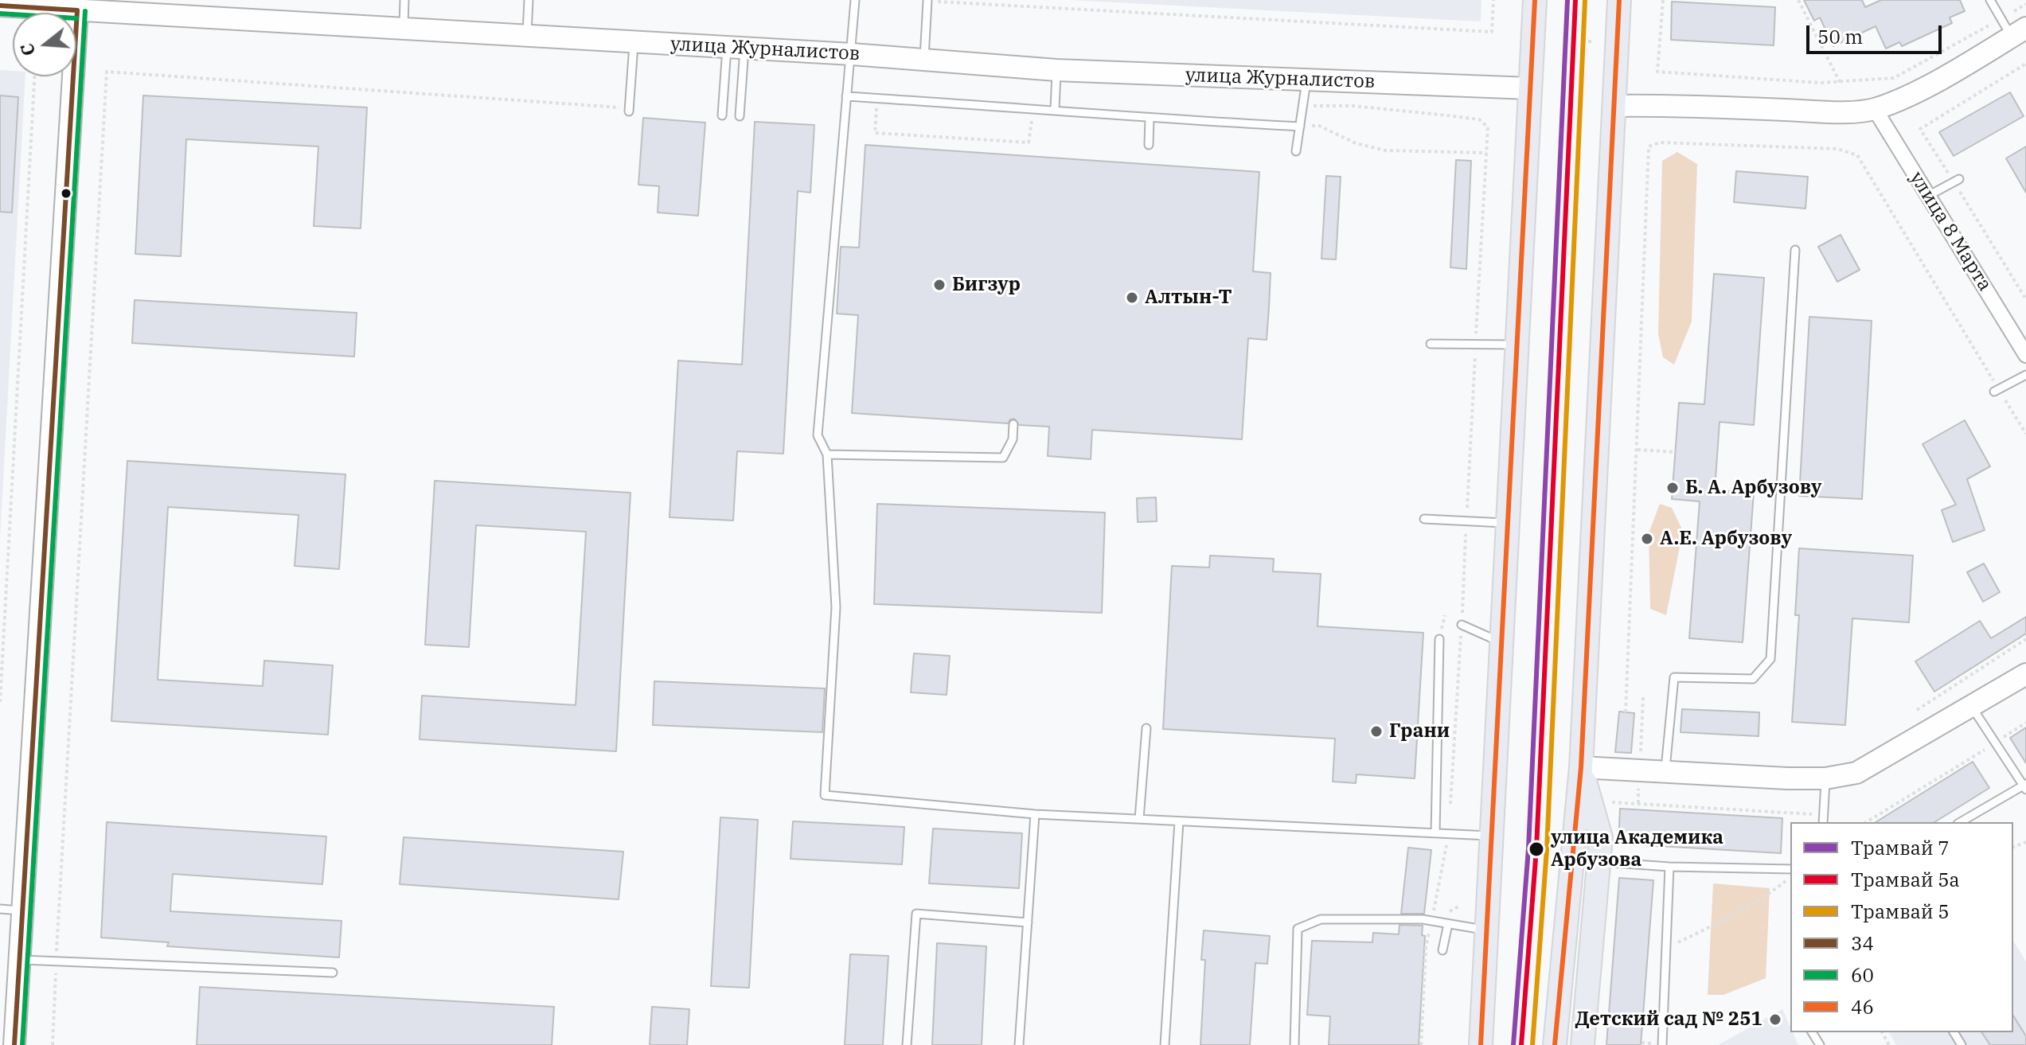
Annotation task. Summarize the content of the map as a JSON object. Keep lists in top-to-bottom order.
{
  "streets": {
    "street": ["улица Журналистов", "улица 8 Марта"]
  },
  "places": [
    "Бигзур",
    "Алтын-Т",
    "Б. А. Арбузову",
    "А.Е. Арбузову",
    "Грани",
    "улица Академика Арбузова",
    "Детский сад № 251"
  ],
  "lines": [
    "tram line 7",
    "tram line 5а",
    "tram line 5",
    "transit line 46",
    "transit line 34",
    "transit line 60"
  ],
  "legend": [
    "Трамвай 7",
    "Трамвай 5а",
    "Трамвай 5",
    "34",
    "60",
    "46"
  ],
  "scale_bar": "50 m",
  "north": "left"
}
